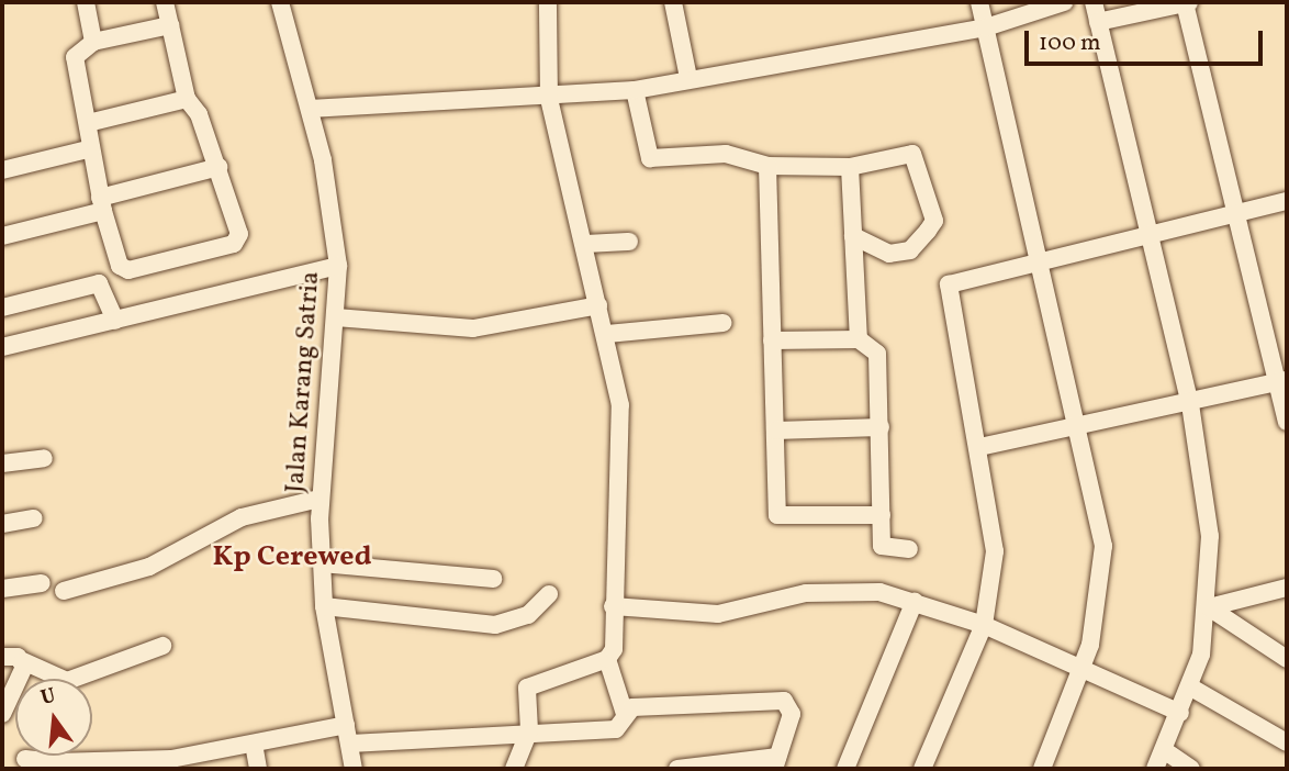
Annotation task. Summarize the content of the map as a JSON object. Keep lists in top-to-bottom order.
{
  "streets": {
    "street": ["Jalan Karang Satria"]
  },
  "districts": ["Kp Cerewed"],
  "scale_bar": "100 m",
  "north": "top"
}
